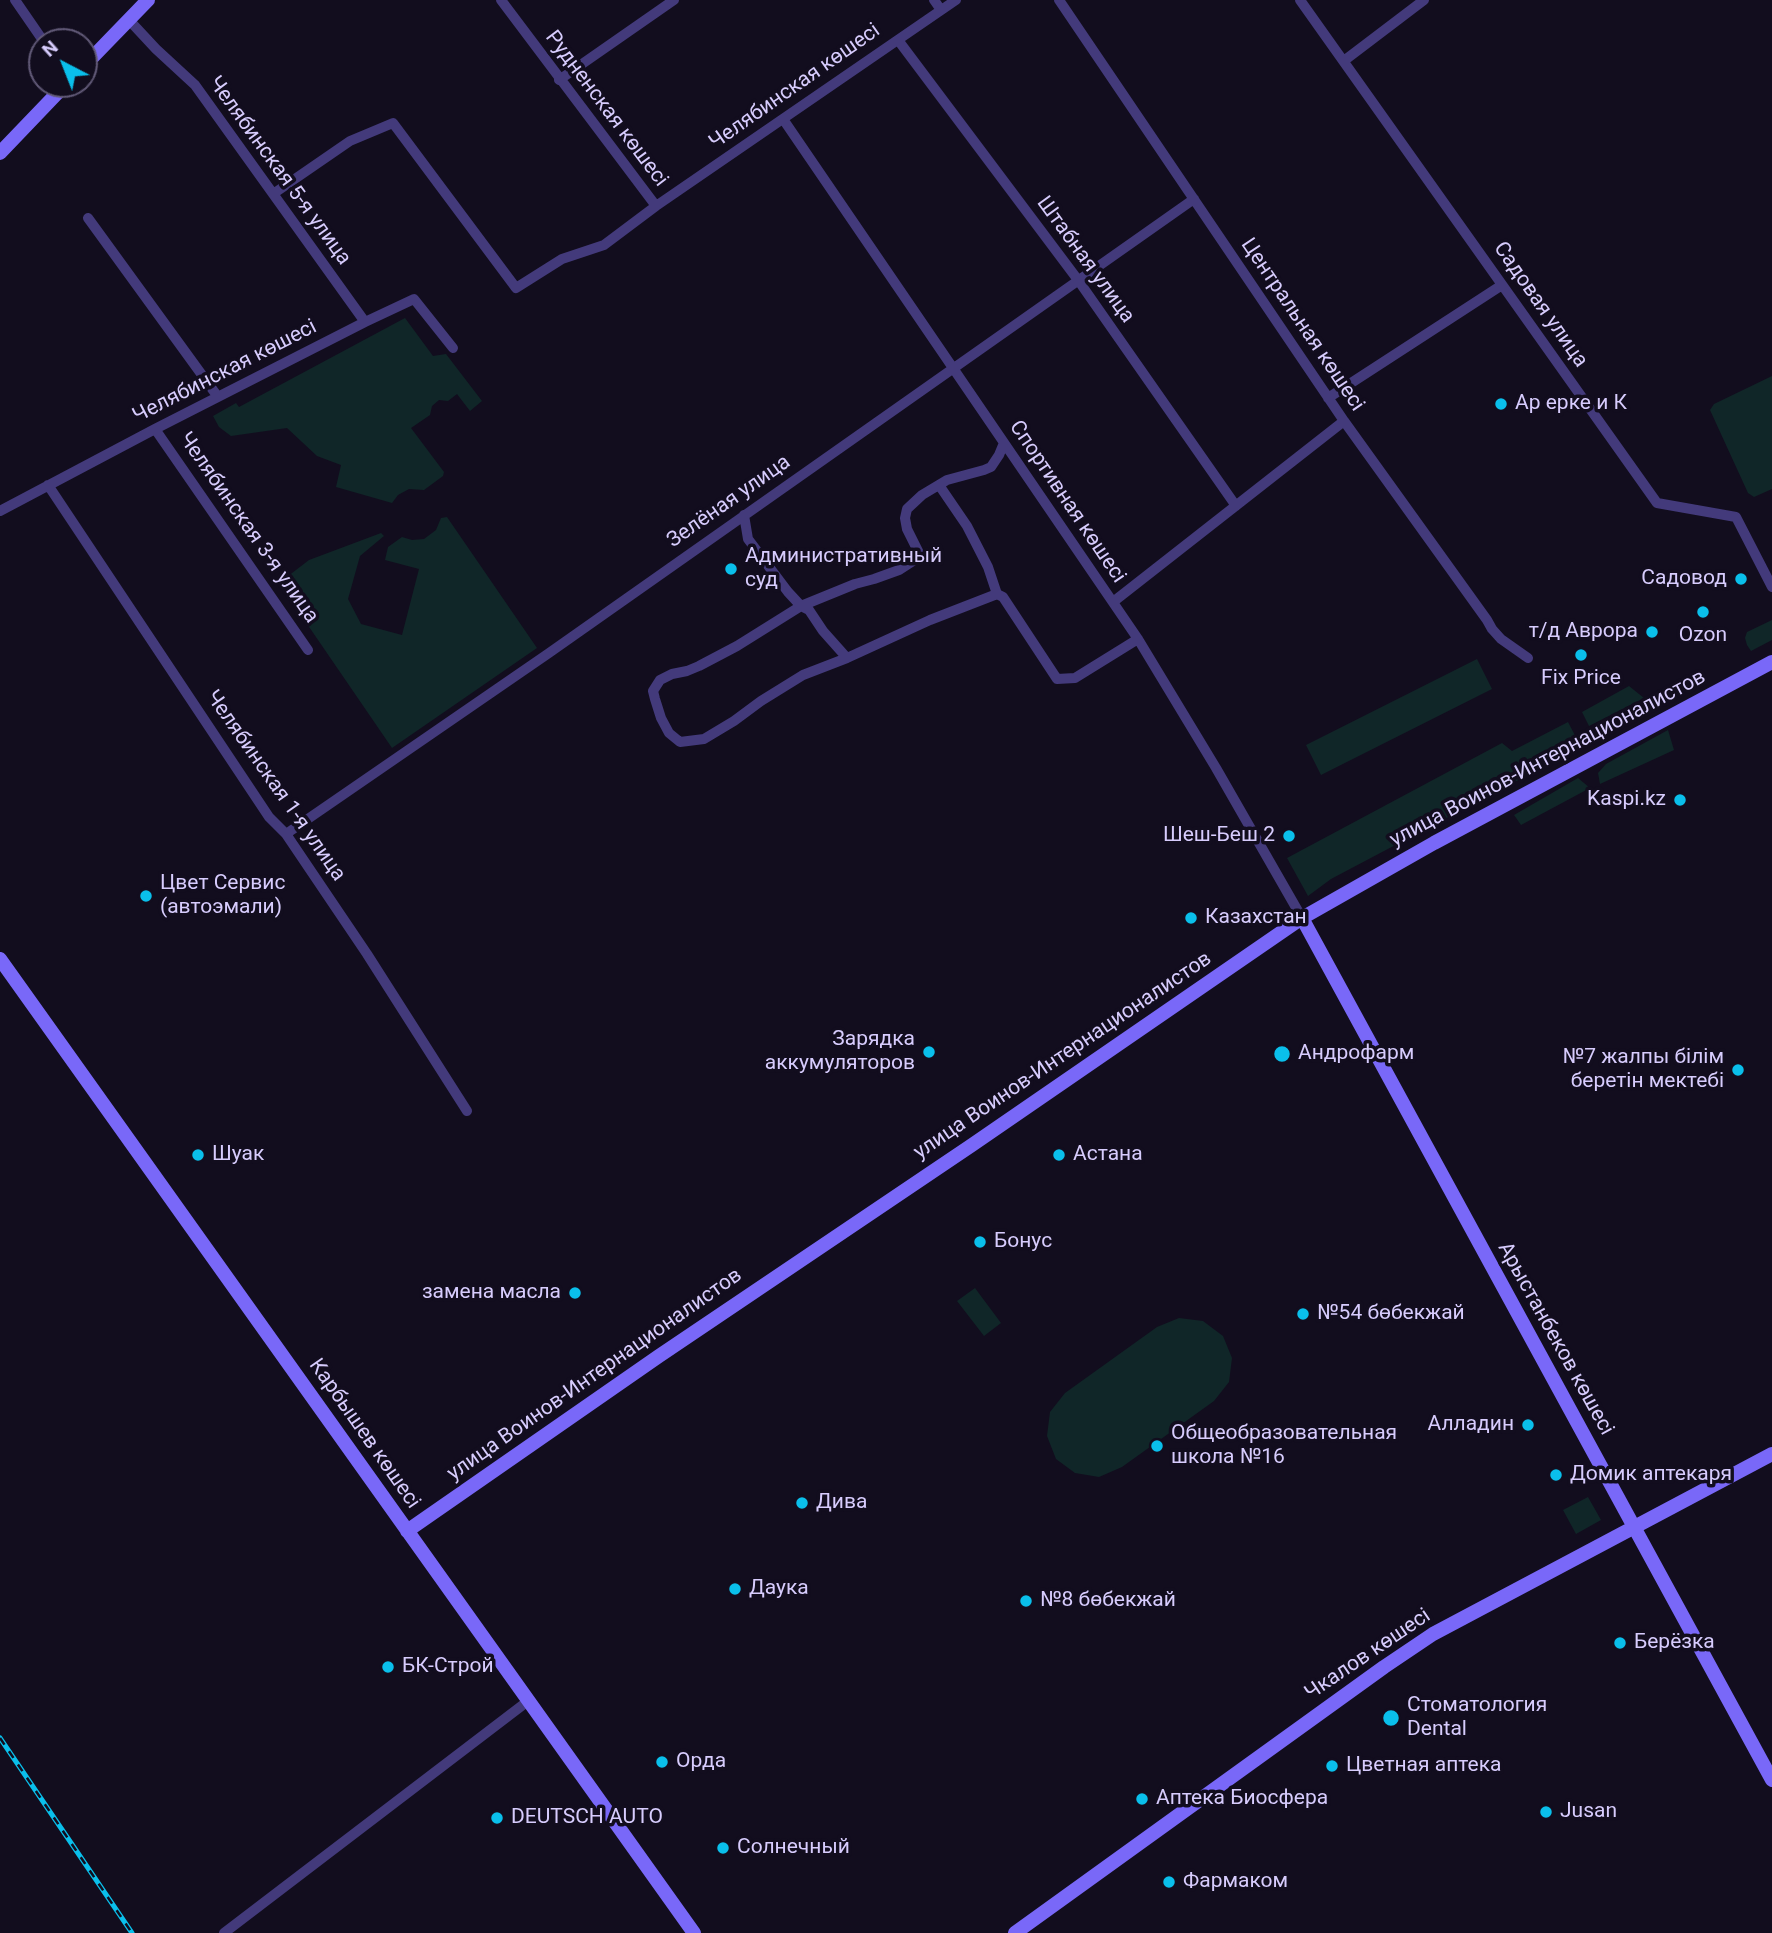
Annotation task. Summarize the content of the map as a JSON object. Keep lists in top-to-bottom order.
{
  "streets": {
    "street": [
      "Челябинская көшесі",
      "Рудненская көшесі",
      "Челябинская 5-я улица",
      "Штабная улица",
      "Садовая улица",
      "Центральная көшесі",
      "Зелёная улица",
      "Спортивная көшесі",
      "Челябинская 3-я улица",
      "улица Воинов-Интернационалистов",
      "Челябинская 1-я улица",
      "Арыстанбеков көшесі",
      "Карбышев көшесі",
      "Чкалов көшесі"
    ]
  },
  "crossings": [
    ["Челябинская көшесі", "Рудненская көшесі"],
    ["Челябинская көшесі", "Челябинская 5-я улица"],
    ["Челябинская көшесі", "Штабная улица"],
    ["Челябинская көшесі", "Спортивная көшесі"],
    ["Челябинская көшесі", "Челябинская 3-я улица"],
    ["Челябинская көшесі", "Челябинская 1-я улица"],
    ["Штабная улица", "Зелёная улица"],
    ["Центральная көшесі", "Зелёная улица"],
    ["Зелёная улица", "Спортивная көшесі"],
    ["Зелёная улица", "Челябинская 1-я улица"],
    ["Спортивная көшесі", "улица Воинов-Интернационалистов"],
    ["Спортивная көшесі", "Арыстанбеков көшесі"],
    ["улица Воинов-Интернационалистов", "Арыстанбеков көшесі"],
    ["улица Воинов-Интернационалистов", "Карбышев көшесі"],
    ["Арыстанбеков көшесі", "Чкалов көшесі"]
  ],
  "places": [
    "Ар ерке и К",
    "Административный суд",
    "Садовод",
    "Ozon",
    "т/д Аврора",
    "Fix Price",
    "Kaspi.kz",
    "Шеш-Беш 2",
    "Цвет Сервис (автоэмали)",
    "Казахстан",
    "Зарядка аккумуляторов",
    "Андрофарм",
    "№7 жалпы білім беретін мектебі",
    "Шуак",
    "Астана",
    "Бонус",
    "замена масла",
    "№54 бөбекжай",
    "Алладин",
    "Общеобразовательная школа №16",
    "Домик аптекаря",
    "Дива",
    "Даука",
    "№8 бөбекжай",
    "Берёзка",
    "БК-Строй",
    "Стоматология Dental",
    "Орда",
    "Цветная аптека",
    "Аптека Биосфера",
    "Jusan",
    "DEUTSCH AUTO",
    "Солнечный",
    "Фармаком"
  ],
  "north": "top left"
}
